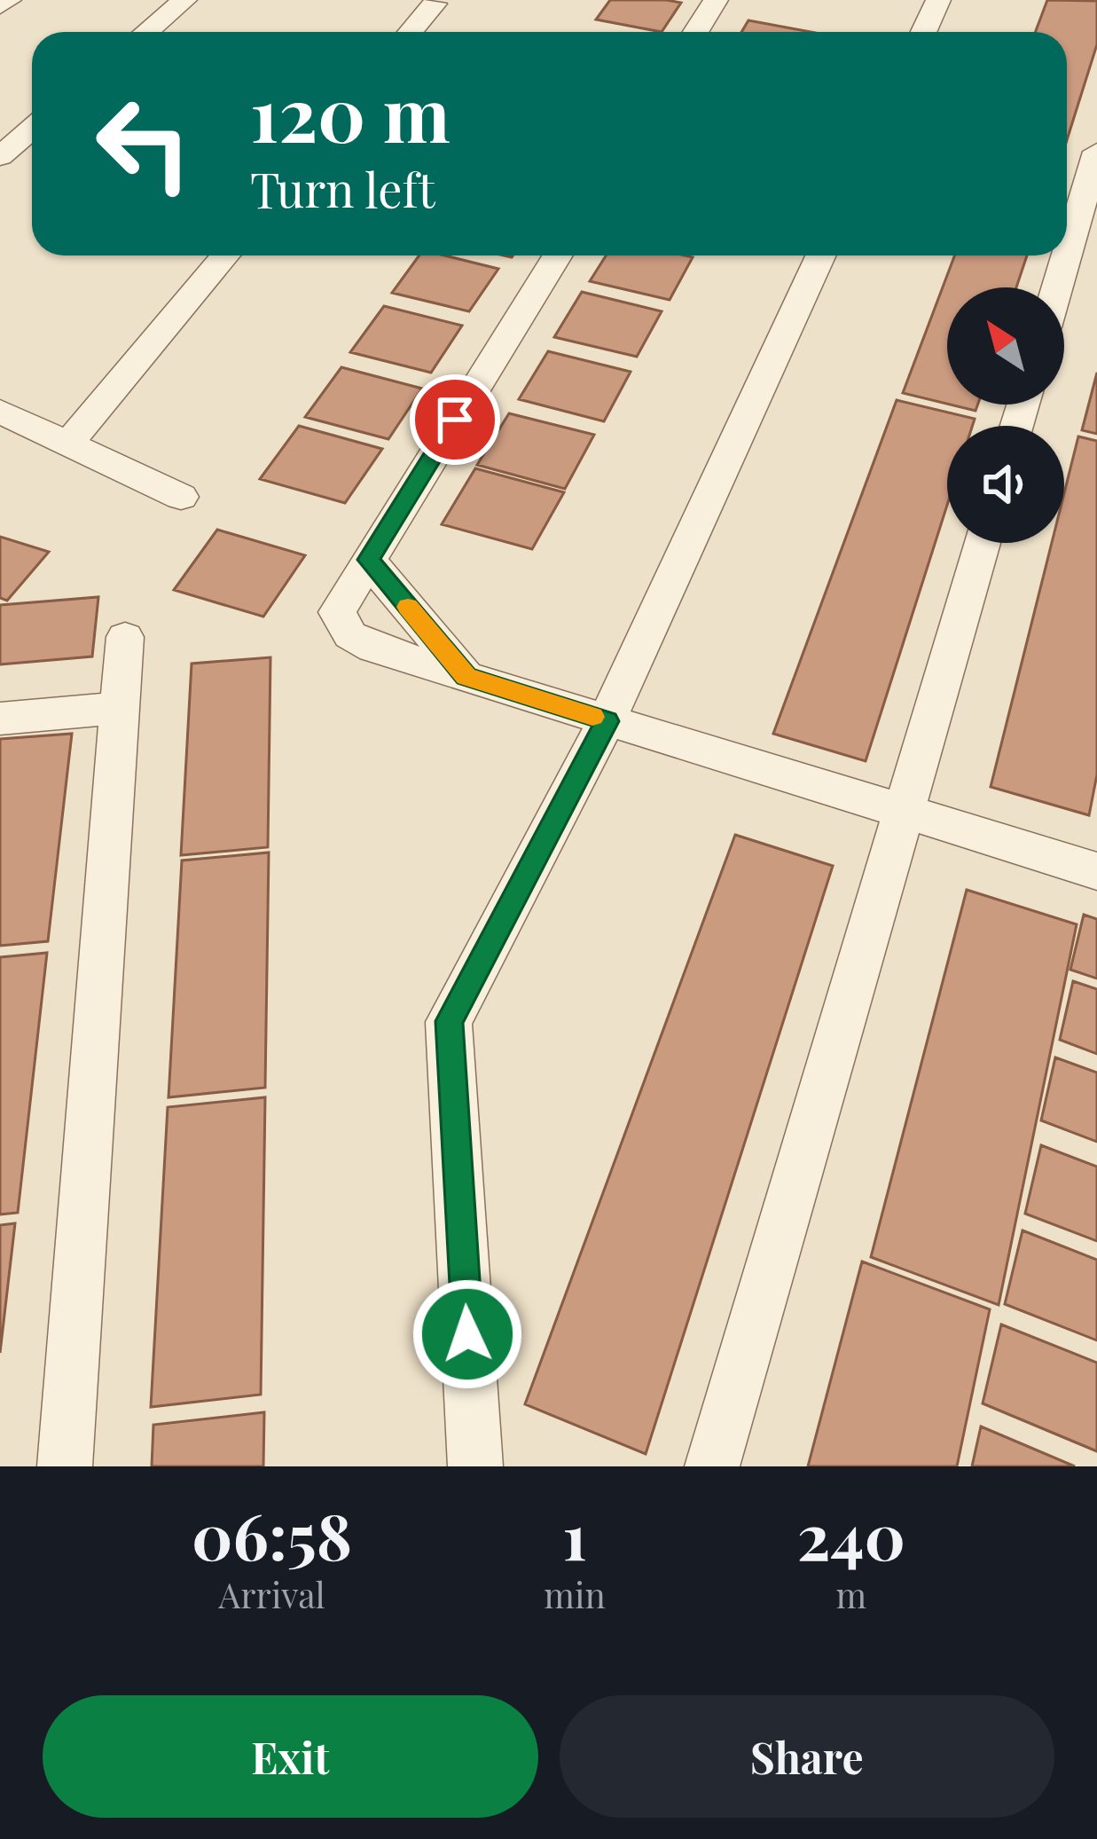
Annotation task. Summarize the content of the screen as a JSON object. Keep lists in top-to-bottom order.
{
  "north": "top left",
  "page": {
    "turn": ["120 m", "Turn left"],
    "eta": [
      "06:58",
      "Arrival",
      "1",
      "min",
      "240",
      "m"
    ],
    "buttons": ["Exit", "Share"]
  }
}
